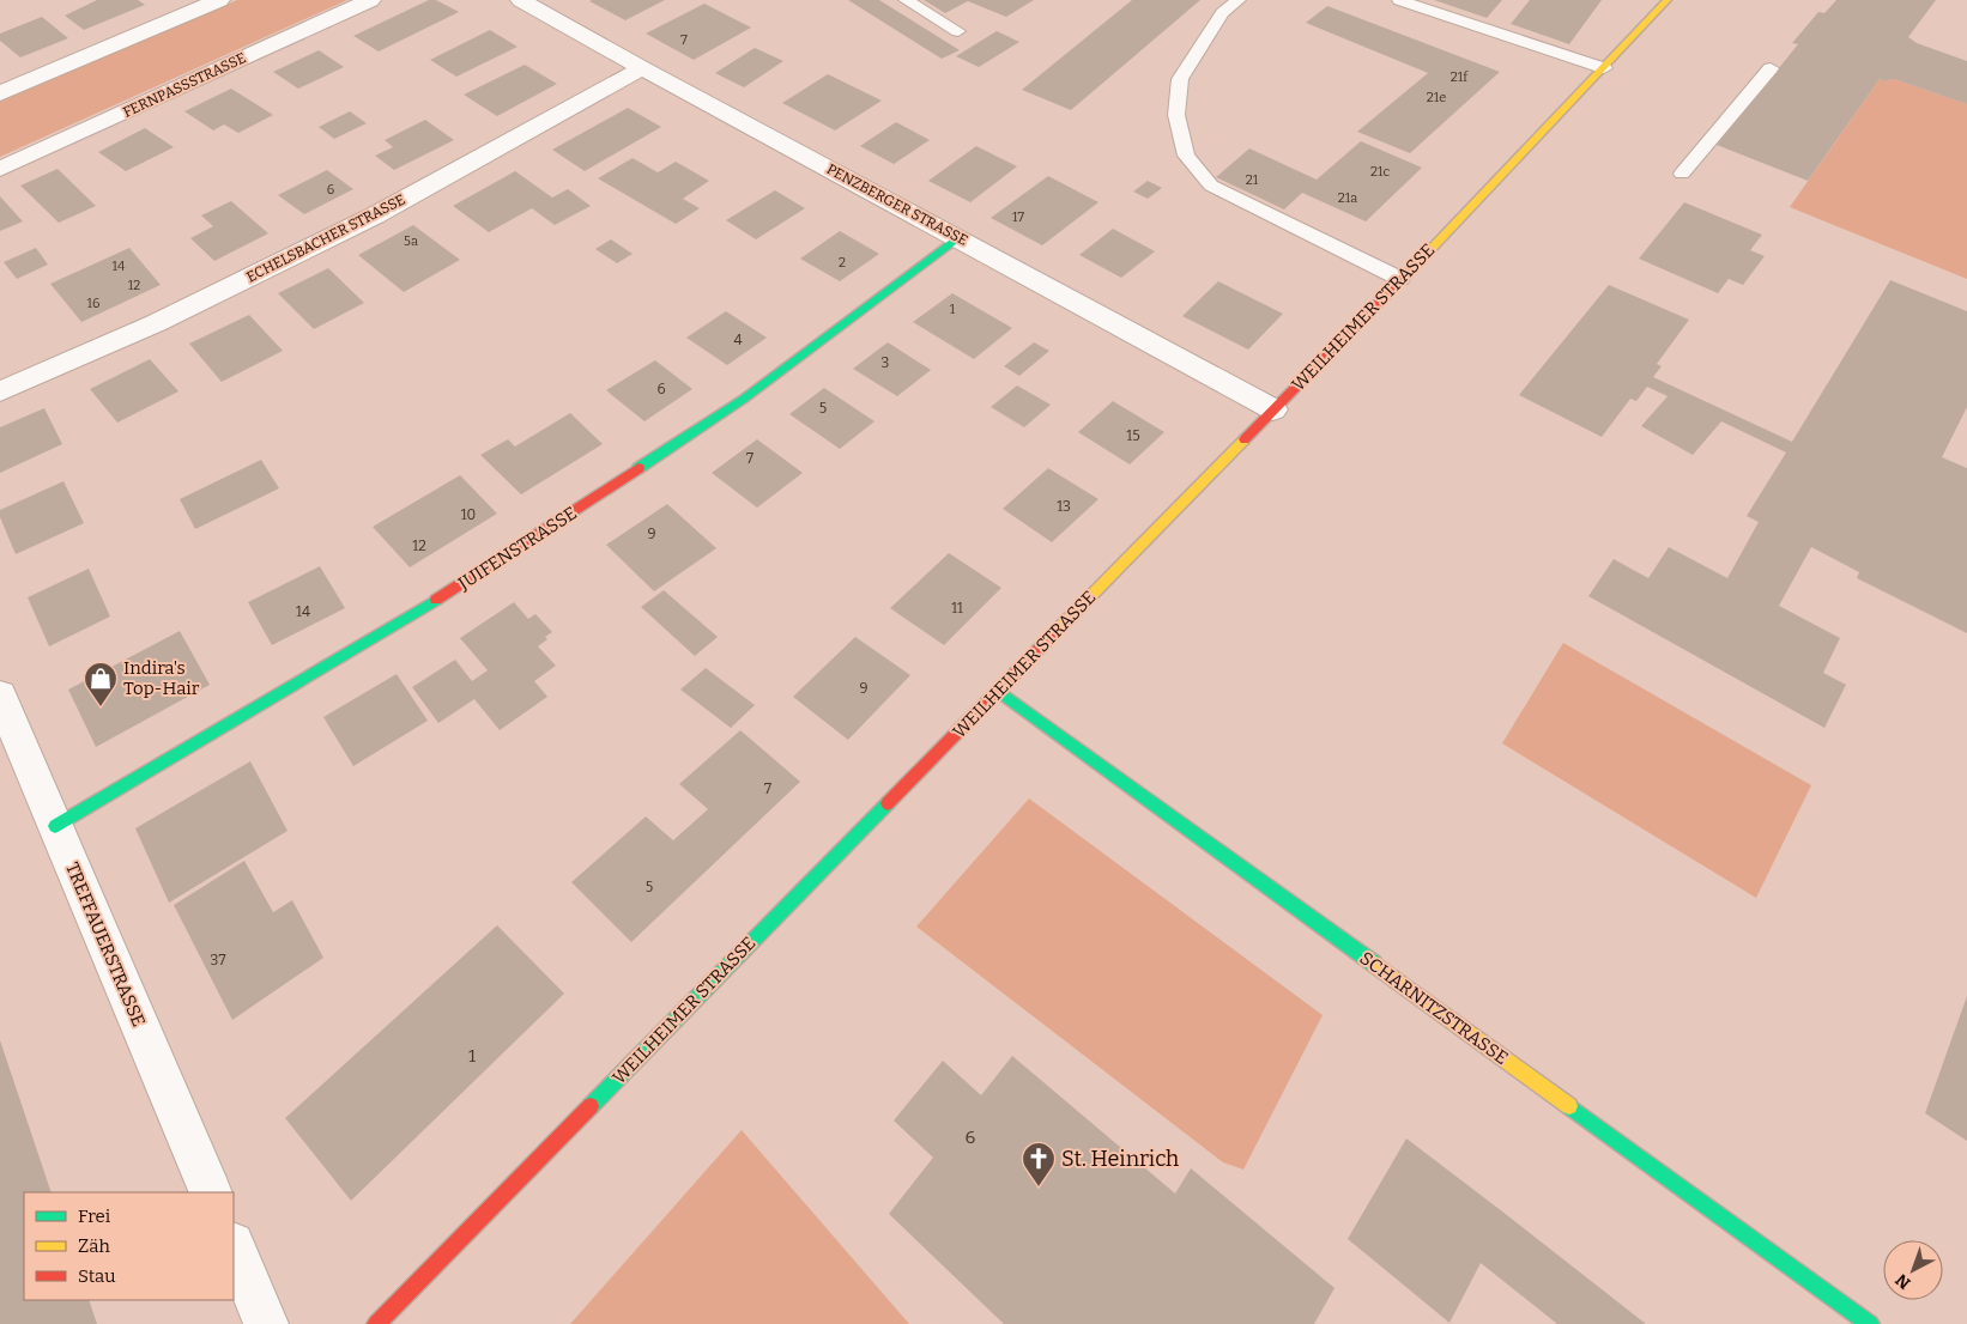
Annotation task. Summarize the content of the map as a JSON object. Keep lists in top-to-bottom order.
{
  "streets": {
    "street": [
      "FERNPASSSTRASSE",
      "PENZBERGER STRASSE",
      "ECHELSBACHER STRASSE",
      "WEILHEIMER STRASSE",
      "JUIFENSTRASSE",
      "TREFFAUERSTRASSE",
      "SCHARNITZSTRASSE"
    ]
  },
  "crossings": [
    ["PENZBERGER STRASSE", "ECHELSBACHER STRASSE"],
    ["PENZBERGER STRASSE", "WEILHEIMER STRASSE"],
    ["PENZBERGER STRASSE", "JUIFENSTRASSE"],
    ["WEILHEIMER STRASSE", "SCHARNITZSTRASSE"],
    ["JUIFENSTRASSE", "TREFFAUERSTRASSE"]
  ],
  "places": {
    "shop": ["Indira's Top-Hair"],
    "church": ["St. Heinrich"]
  },
  "house_numbers": [
    "7",
    "21f",
    "21e",
    "21c",
    "21",
    "6",
    "21a",
    "17",
    "5a",
    "2",
    "14",
    "12",
    "16",
    "1",
    "4",
    "3",
    "6",
    "5",
    "15",
    "7",
    "13",
    "10",
    "9",
    "12",
    "11",
    "14",
    "9",
    "7",
    "5",
    "37",
    "1",
    "6"
  ],
  "legend": ["Frei", "Zäh", "Stau"],
  "north": "bottom left"
}
